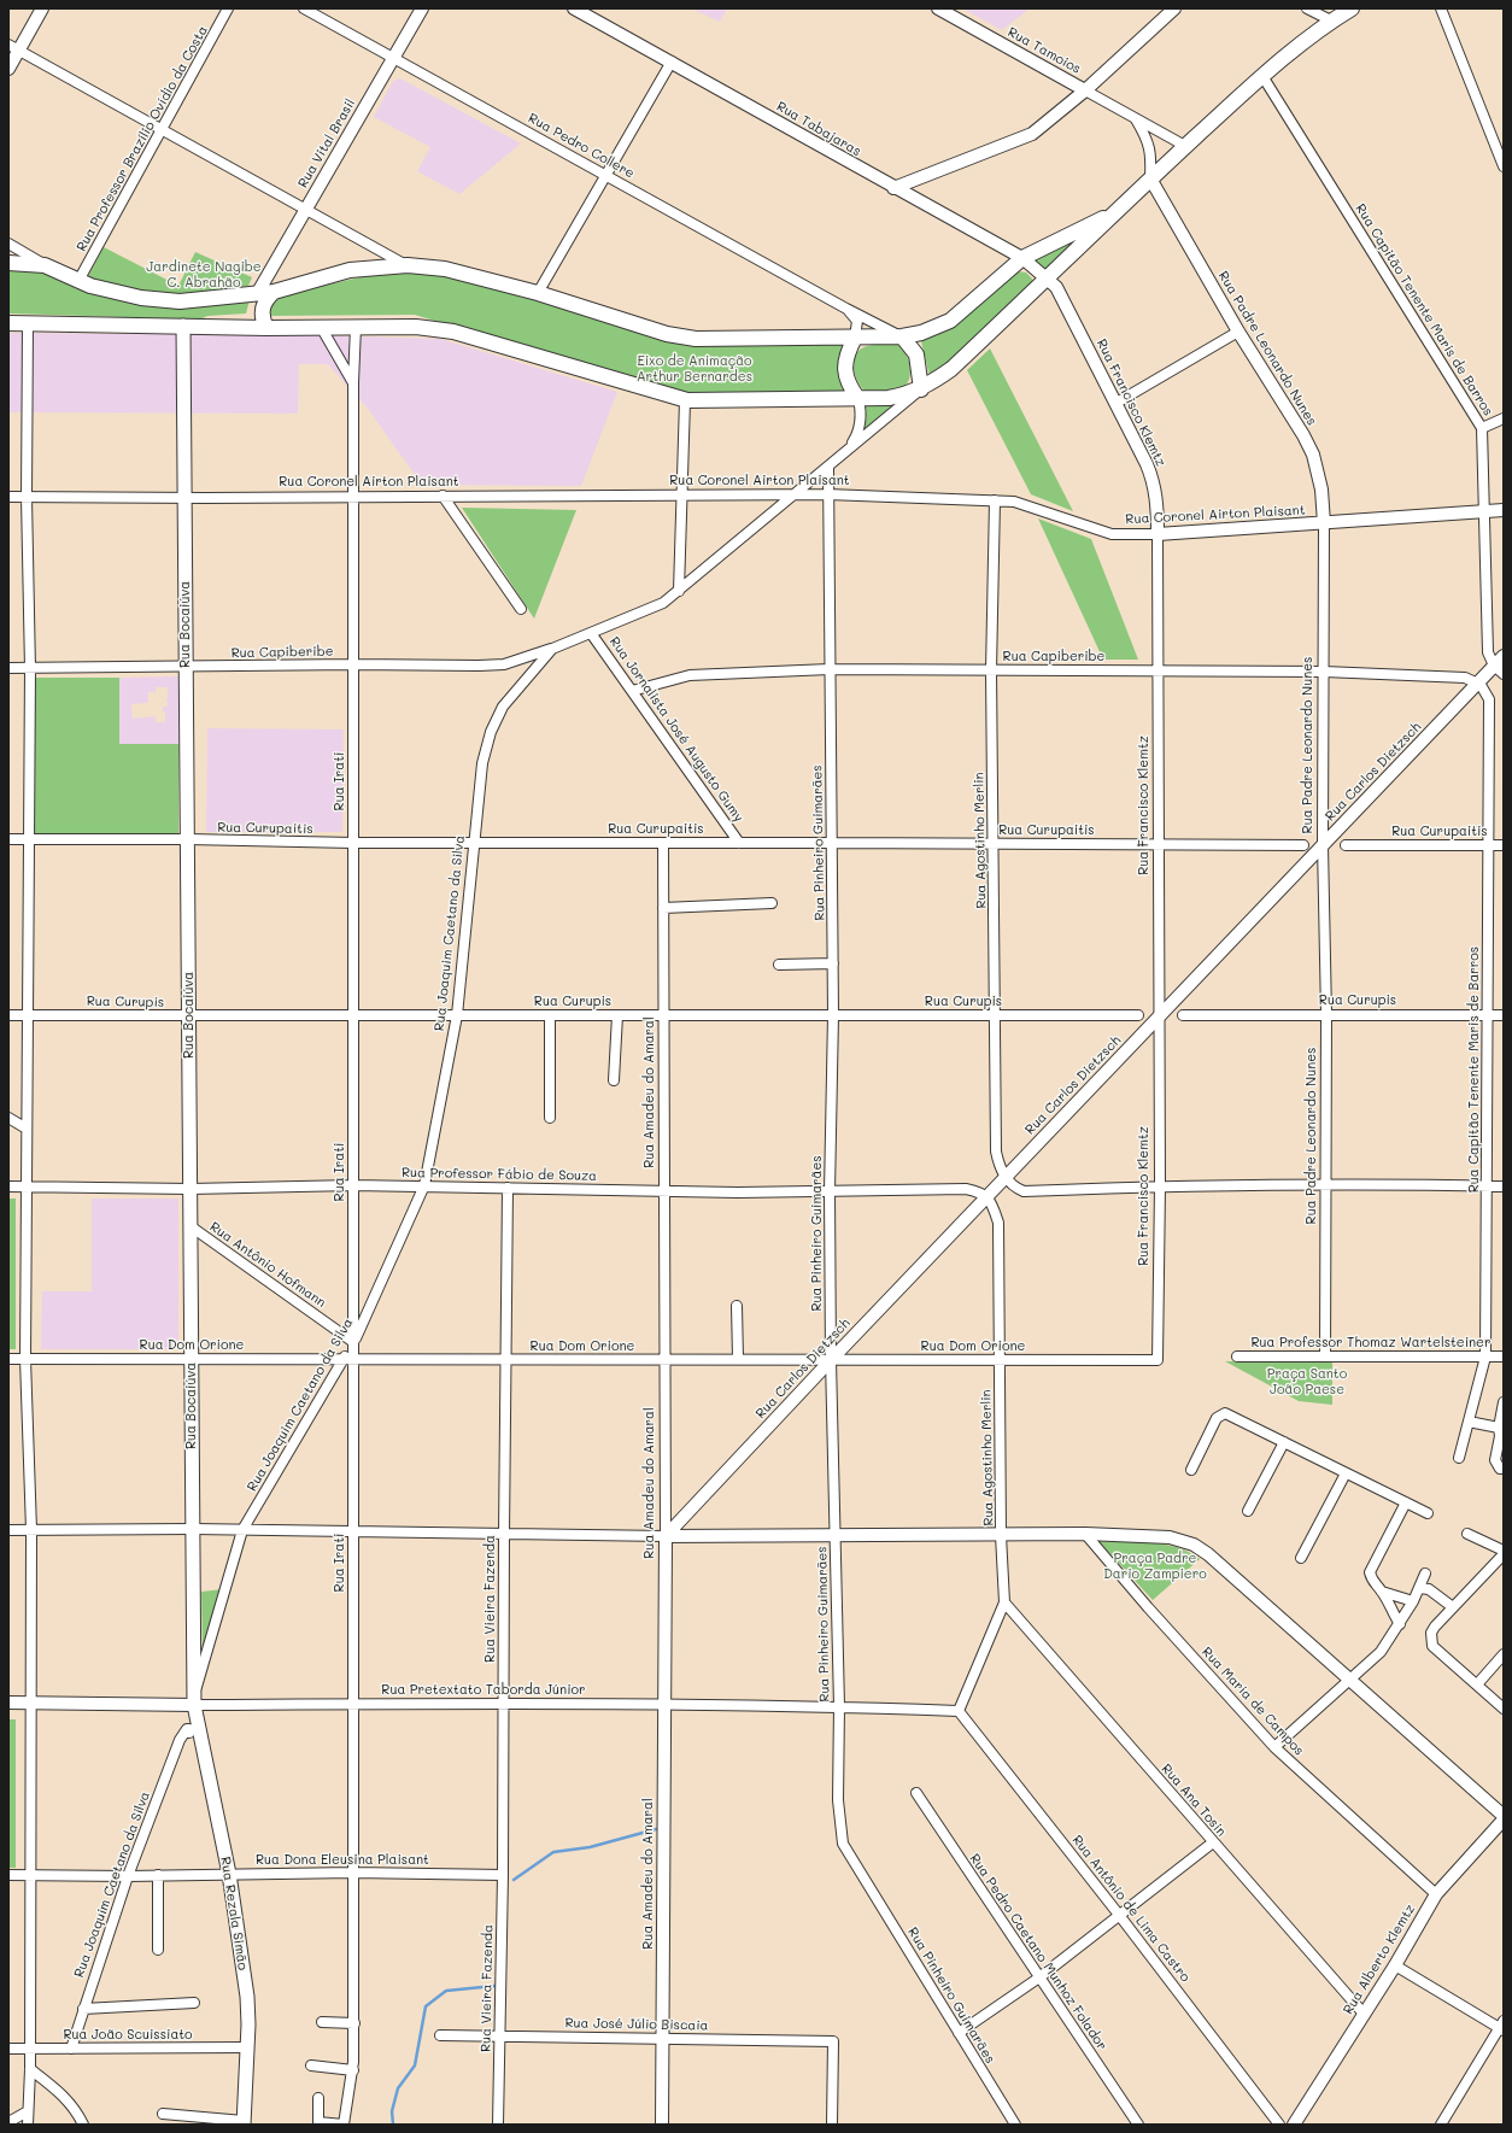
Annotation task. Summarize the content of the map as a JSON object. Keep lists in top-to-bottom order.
{
  "streets": {
    "main road": ["Rua Bocaiúva", "Rua Rezala Simão"],
    "street": [
      "Rua Tamoios",
      "Rua Tabajaras",
      "Rua Professor Brazílio Ovídio da Costa",
      "Rua Vital Brasil",
      "Rua Pedro Collere",
      "Rua Capitão Tenente Maris de Barros",
      "Rua Padre Leonardo Nunes",
      "Rua Francisco Klemtz",
      "Rua Coronel Airton Plaisant",
      "Rua Capiberibe",
      "Rua Jornalista José Augusto Gumy",
      "Rua Carlos Dietzsch",
      "Rua Irati",
      "Rua Curupaitis",
      "Rua Agostinho Merlin",
      "Rua Pinheiro Guimarães",
      "Rua Joaquim Caetano da Silva",
      "Rua Curupis",
      "Rua Amadeu do Amaral",
      "Rua Professor Fábio de Souza",
      "Rua Antônio Hofmann",
      "Rua Professor Thomaz Wartelsteiner",
      "Rua Dom Orione",
      "Rua Vieira Fazenda",
      "Rua Pretextato Taborda Júnior",
      "Rua Maria de Campos",
      "Rua Ana Tosin",
      "Rua Dona Eleusina Plaisant",
      "Rua Antônio de Lima Castro",
      "Rua Pedro Caetano Munhoz Folador",
      "Rua Alberto Klemtz",
      "Rua José Júlio Biscaia",
      "Rua João Scuissiato"
    ]
  },
  "crossings": [
    ["Rua Tabajaras", "Rua Francisco Klemtz"],
    ["Rua Vital Brasil", "Rua Pedro Collere"],
    ["Rua Pedro Collere", "Rua Joaquim Caetano da Silva"],
    ["Rua Capitão Tenente Maris de Barros", "Rua Coronel Airton Plaisant"],
    ["Rua Capitão Tenente Maris de Barros", "Rua Capiberibe"],
    ["Rua Capitão Tenente Maris de Barros", "Rua Carlos Dietzsch"],
    ["Rua Capitão Tenente Maris de Barros", "Rua Curupaitis"],
    ["Rua Capitão Tenente Maris de Barros", "Rua Curupis"],
    ["Rua Capitão Tenente Maris de Barros", "Rua Professor Thomaz Wartelsteiner"],
    ["Rua Padre Leonardo Nunes", "Rua Coronel Airton Plaisant"],
    ["Rua Padre Leonardo Nunes", "Rua Capiberibe"],
    ["Rua Padre Leonardo Nunes", "Rua Carlos Dietzsch"],
    ["Rua Padre Leonardo Nunes", "Rua Curupis"],
    ["Rua Padre Leonardo Nunes", "Rua Professor Thomaz Wartelsteiner"],
    ["Rua Francisco Klemtz", "Rua Coronel Airton Plaisant"],
    ["Rua Francisco Klemtz", "Rua Capiberibe"],
    ["Rua Francisco Klemtz", "Rua Carlos Dietzsch"],
    ["Rua Francisco Klemtz", "Rua Curupaitis"],
    ["Rua Francisco Klemtz", "Rua Dom Orione"],
    ["Rua Coronel Airton Plaisant", "Rua Bocaiúva"],
    ["Rua Coronel Airton Plaisant", "Rua Irati"],
    ["Rua Coronel Airton Plaisant", "Rua Agostinho Merlin"],
    ["Rua Coronel Airton Plaisant", "Rua Pinheiro Guimarães"],
    ["Rua Coronel Airton Plaisant", "Rua Joaquim Caetano da Silva"],
    ["Rua Bocaiúva", "Rua Capiberibe"],
    ["Rua Bocaiúva", "Rua Curupaitis"],
    ["Rua Bocaiúva", "Rua Joaquim Caetano da Silva"],
    ["Rua Bocaiúva", "Rua Curupis"],
    ["Rua Bocaiúva", "Rua Professor Fábio de Souza"],
    ["Rua Bocaiúva", "Rua Antônio Hofmann"],
    ["Rua Bocaiúva", "Rua Dom Orione"],
    ["Rua Bocaiúva", "Rua Pretextato Taborda Júnior"],
    ["Rua Bocaiúva", "Rua Rezala Simão"],
    ["Rua Capiberibe", "Rua Jornalista José Augusto Gumy"],
    ["Rua Capiberibe", "Rua Carlos Dietzsch"],
    ["Rua Capiberibe", "Rua Irati"],
    ["Rua Capiberibe", "Rua Agostinho Merlin"],
    ["Rua Capiberibe", "Rua Pinheiro Guimarães"],
    ["Rua Capiberibe", "Rua Joaquim Caetano da Silva"],
    ["Rua Jornalista José Augusto Gumy", "Rua Curupaitis"],
    ["Rua Jornalista José Augusto Gumy", "Rua Joaquim Caetano da Silva"],
    ["Rua Carlos Dietzsch", "Rua Agostinho Merlin"],
    ["Rua Carlos Dietzsch", "Rua Pinheiro Guimarães"],
    ["Rua Carlos Dietzsch", "Rua Amadeu do Amaral"],
    ["Rua Carlos Dietzsch", "Rua Professor Fábio de Souza"],
    ["Rua Carlos Dietzsch", "Rua Dom Orione"],
    ["Rua Irati", "Rua Curupaitis"],
    ["Rua Irati", "Rua Joaquim Caetano da Silva"],
    ["Rua Irati", "Rua Curupis"],
    ["Rua Irati", "Rua Professor Fábio de Souza"],
    ["Rua Irati", "Rua Antônio Hofmann"],
    ["Rua Irati", "Rua Dom Orione"],
    ["Rua Irati", "Rua Pretextato Taborda Júnior"],
    ["Rua Irati", "Rua Dona Eleusina Plaisant"],
    ["Rua Curupaitis", "Rua Agostinho Merlin"],
    ["Rua Curupaitis", "Rua Pinheiro Guimarães"],
    ["Rua Curupaitis", "Rua Joaquim Caetano da Silva"],
    ["Rua Curupaitis", "Rua Amadeu do Amaral"],
    ["Rua Agostinho Merlin", "Rua Curupis"],
    ["Rua Agostinho Merlin", "Rua Professor Fábio de Souza"],
    ["Rua Agostinho Merlin", "Rua Dom Orione"],
    ["Rua Agostinho Merlin", "Rua Pretextato Taborda Júnior"],
    ["Rua Agostinho Merlin", "Rua Ana Tosin"],
    ["Rua Agostinho Merlin", "Rua Antônio de Lima Castro"],
    ["Rua Pinheiro Guimarães", "Rua Joaquim Caetano da Silva"],
    ["Rua Pinheiro Guimarães", "Rua Curupis"],
    ["Rua Pinheiro Guimarães", "Rua Professor Fábio de Souza"],
    ["Rua Pinheiro Guimarães", "Rua Dom Orione"],
    ["Rua Pinheiro Guimarães", "Rua Pretextato Taborda Júnior"],
    ["Rua Joaquim Caetano da Silva", "Rua Curupis"],
    ["Rua Joaquim Caetano da Silva", "Rua Professor Fábio de Souza"],
    ["Rua Joaquim Caetano da Silva", "Rua Antônio Hofmann"],
    ["Rua Joaquim Caetano da Silva", "Rua Dom Orione"],
    ["Rua Joaquim Caetano da Silva", "Rua Pretextato Taborda Júnior"],
    ["Rua Joaquim Caetano da Silva", "Rua Dona Eleusina Plaisant"],
    ["Rua Joaquim Caetano da Silva", "Rua Rezala Simão"],
    ["Rua Joaquim Caetano da Silva", "Rua João Scuissiato"],
    ["Rua Curupis", "Rua Amadeu do Amaral"],
    ["Rua Amadeu do Amaral", "Rua Professor Fábio de Souza"],
    ["Rua Amadeu do Amaral", "Rua Dom Orione"],
    ["Rua Amadeu do Amaral", "Rua Pretextato Taborda Júnior"],
    ["Rua Amadeu do Amaral", "Rua José Júlio Biscaia"],
    ["Rua Professor Fábio de Souza", "Rua Vieira Fazenda"],
    ["Rua Dom Orione", "Rua Vieira Fazenda"],
    ["Rua Vieira Fazenda", "Rua Pretextato Taborda Júnior"],
    ["Rua Vieira Fazenda", "Rua Dona Eleusina Plaisant"],
    ["Rua Vieira Fazenda", "Rua José Júlio Biscaia"],
    ["Rua Pretextato Taborda Júnior", "Rua Antônio de Lima Castro"],
    ["Rua Pretextato Taborda Júnior", "Rua Rezala Simão"],
    ["Rua Maria de Campos", "Rua Alberto Klemtz"],
    ["Rua Ana Tosin", "Rua Alberto Klemtz"],
    ["Rua Dona Eleusina Plaisant", "Rua Rezala Simão"],
    ["Rua Rezala Simão", "Rua João Scuissiato"]
  ],
  "parks": [
    "Jardinete Nagibe C. Abrahão",
    "Eixo de Animação Arthur Bernardes",
    "Praça Santo João Paese",
    "Praça Padre Dario Zampiero"
  ]
}
